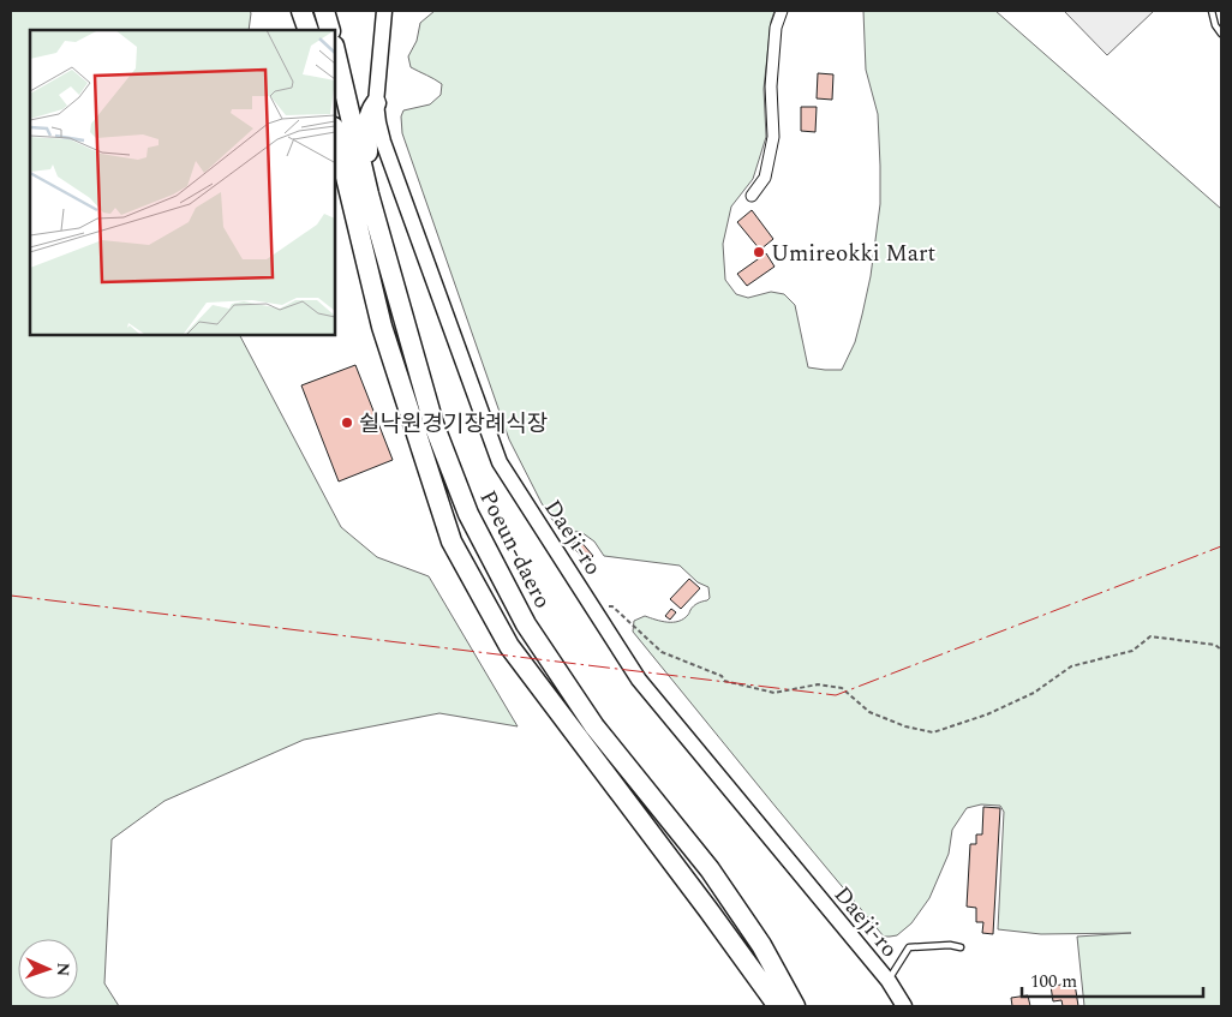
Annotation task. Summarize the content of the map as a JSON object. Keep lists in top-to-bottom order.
{
  "streets": {
    "highway": ["Poeun-daero"],
    "main road": ["Daeji-ro"]
  },
  "places": ["Umireokki Mart", "쉴낙원경기장례식장"],
  "scale_bar": "100 m",
  "north": "right"
}
